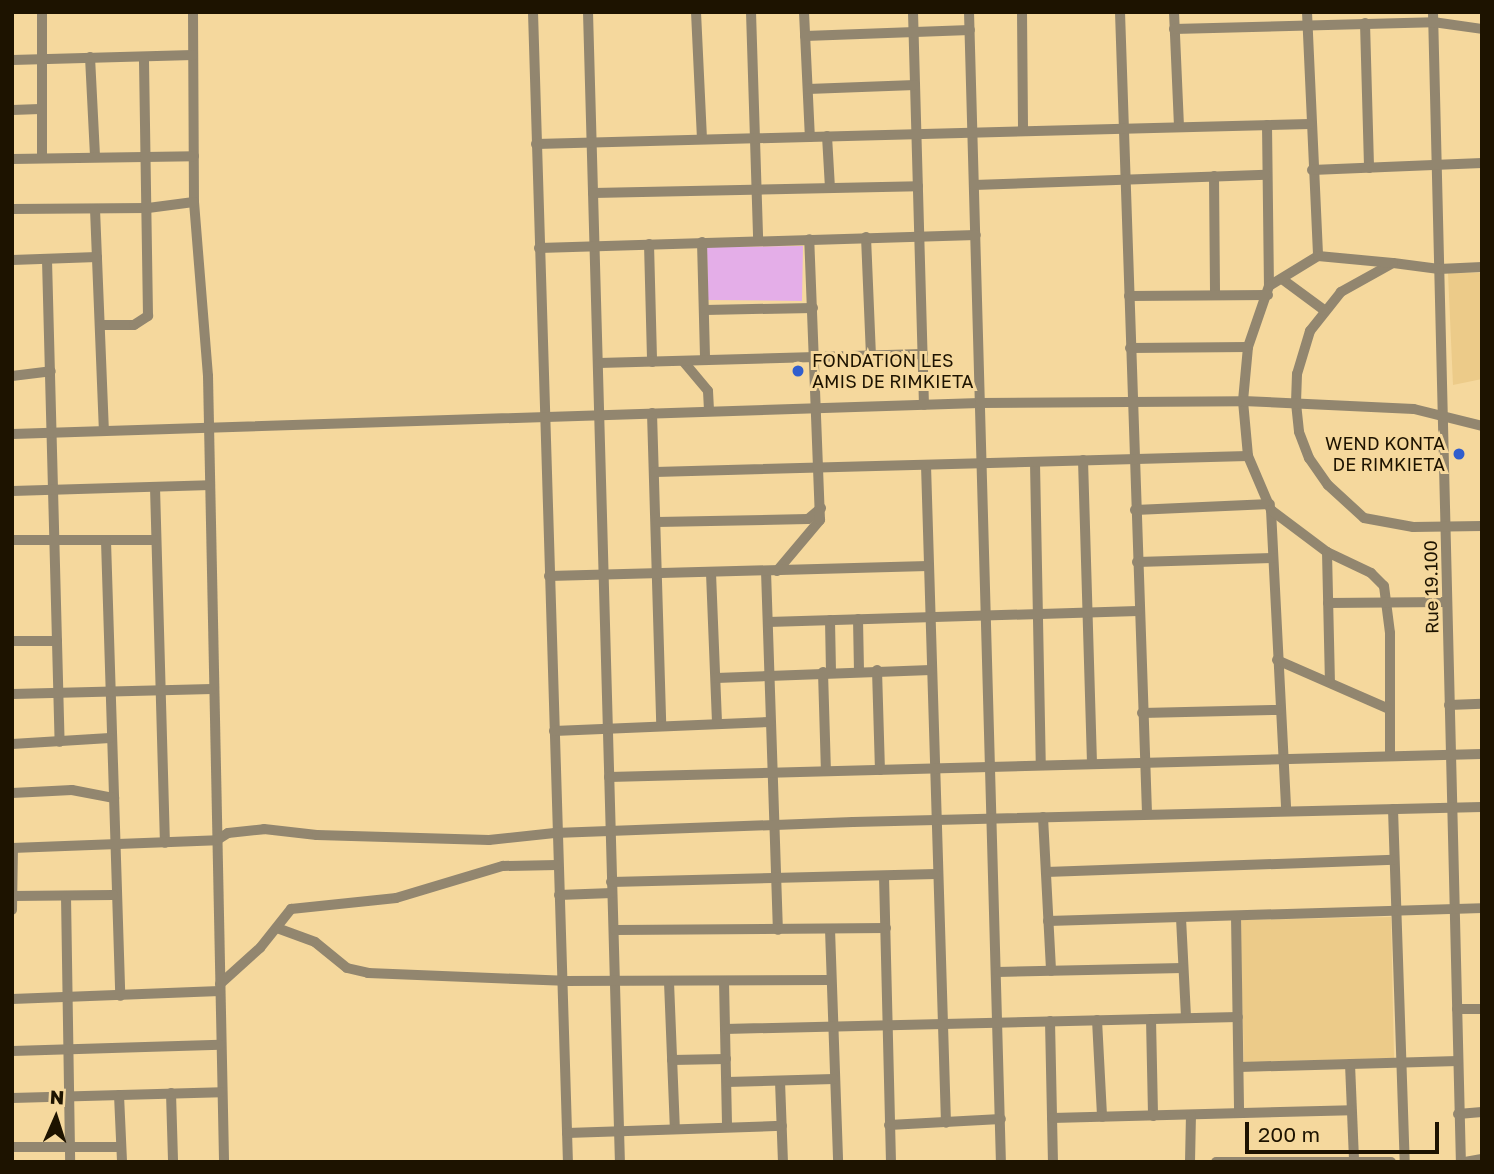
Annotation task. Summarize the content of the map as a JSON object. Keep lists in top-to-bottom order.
{
  "streets": {
    "street": ["Rue 19.100"]
  },
  "places": ["FONDATION LES AMIS DE RIMKIETA", "WEND KONTA DE RIMKIETA"],
  "scale_bar": "200 m",
  "north": "top"
}
